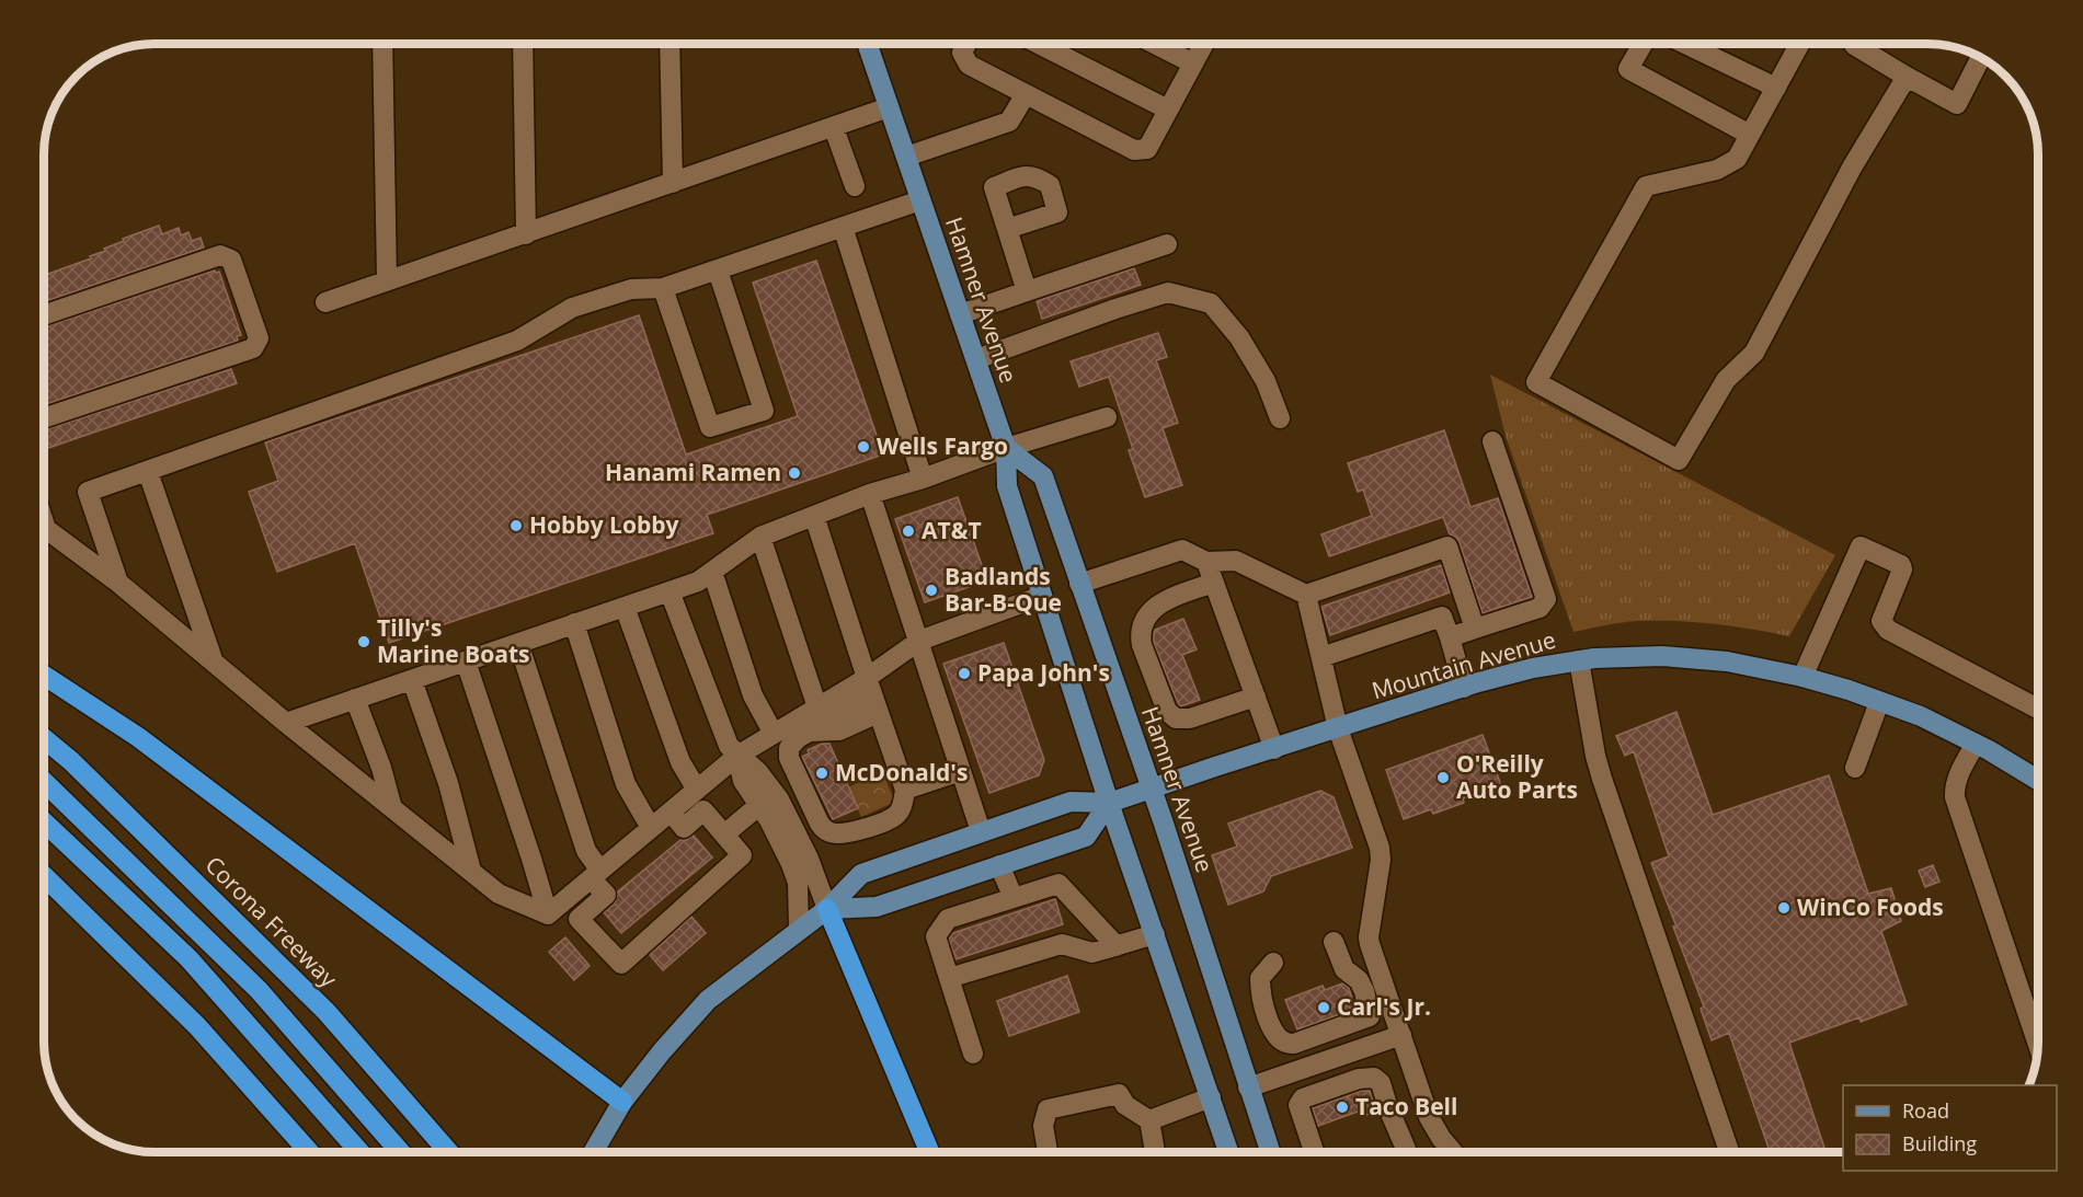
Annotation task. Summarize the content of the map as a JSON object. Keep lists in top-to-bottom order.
{
  "streets": {
    "highway": ["Corona Freeway"],
    "main road": ["Hamner Avenue", "Mountain Avenue"]
  },
  "crossings": [
    ["Hamner Avenue", "Mountain Avenue"]
  ],
  "places": [
    "Wells Fargo",
    "Hanami Ramen",
    "Hobby Lobby",
    "AT&T",
    "Badlands Bar-B-Que",
    "Tilly's Marine Boats",
    "Papa John's",
    "McDonald's",
    "O'Reilly Auto Parts",
    "WinCo Foods",
    "Carl's Jr.",
    "Taco Bell"
  ],
  "legend": ["Road", "Building"]
}
